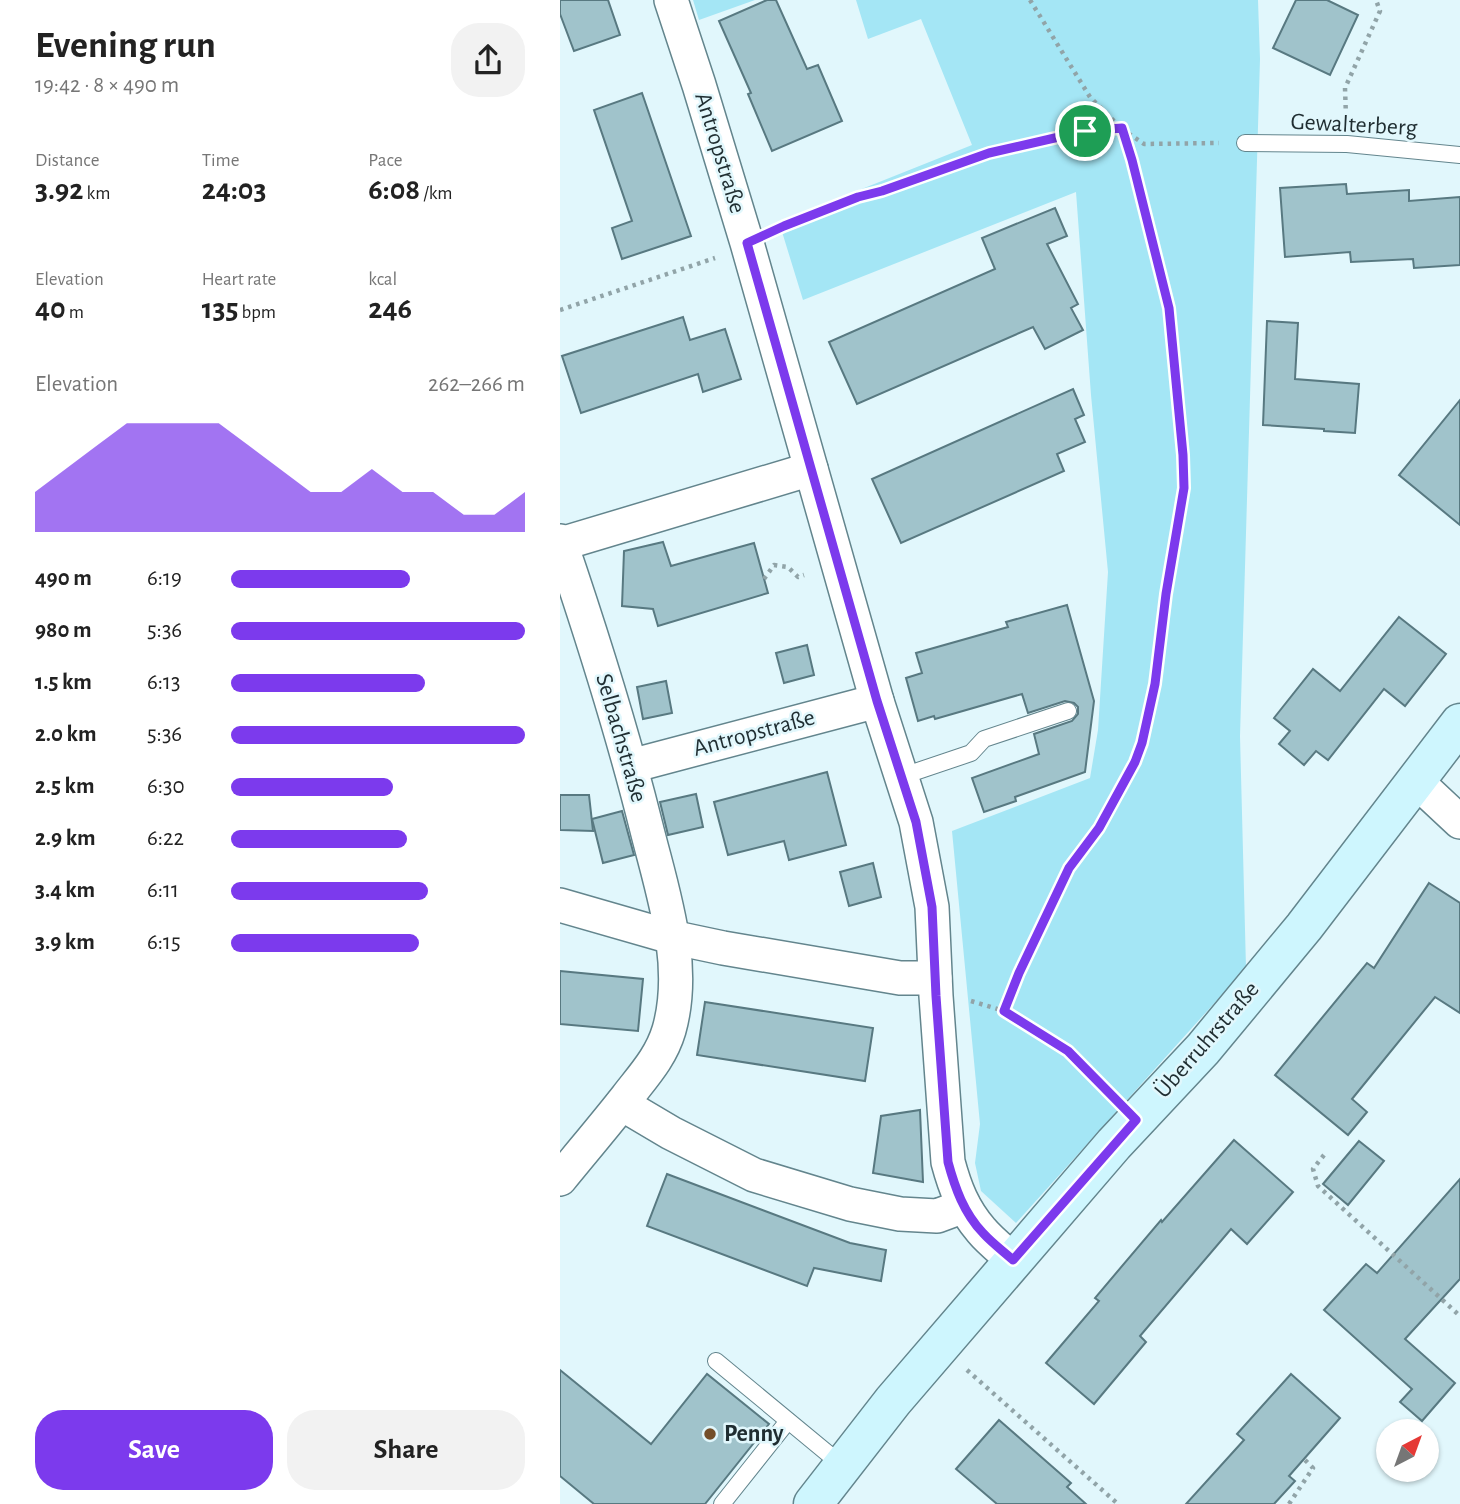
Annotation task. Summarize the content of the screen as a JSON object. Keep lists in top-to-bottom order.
{
  "streets": {
    "main road": ["Überruhrstraße"],
    "street": ["Antropstraße", "Selbachstraße"],
    "lane": ["Gewalterberg"]
  },
  "crossings": [
    ["Antropstraße", "Selbachstraße"],
    ["Antropstraße", "Überruhrstraße"]
  ],
  "places": ["Penny"],
  "north": "top right",
  "page": {
    "heading": ["Evening run", "19:42 · 8 × 490 m"],
    "stats": [
      ["Distance", "3.92 km"],
      ["Time", "24:03"],
      ["Pace", "6:08 /km"],
      ["Elevation", "40 m"],
      ["Heart rate", "135 bpm"],
      ["kcal", "246"]
    ],
    "chart": ["Elevation", "262–266 m"],
    "list": [
      {
        "name": "490 m",
        "note": "6:19"
      },
      {
        "name": "980 m",
        "note": "5:36"
      },
      {
        "name": "1.5 km",
        "note": "6:13"
      },
      {
        "name": "2.0 km",
        "note": "5:36"
      },
      {
        "name": "2.5 km",
        "note": "6:30"
      },
      {
        "name": "2.9 km",
        "note": "6:22"
      },
      {
        "name": "3.4 km",
        "note": "6:11"
      },
      {
        "name": "3.9 km",
        "note": "6:15"
      }
    ],
    "buttons": ["Save", "Share"]
  }
}
